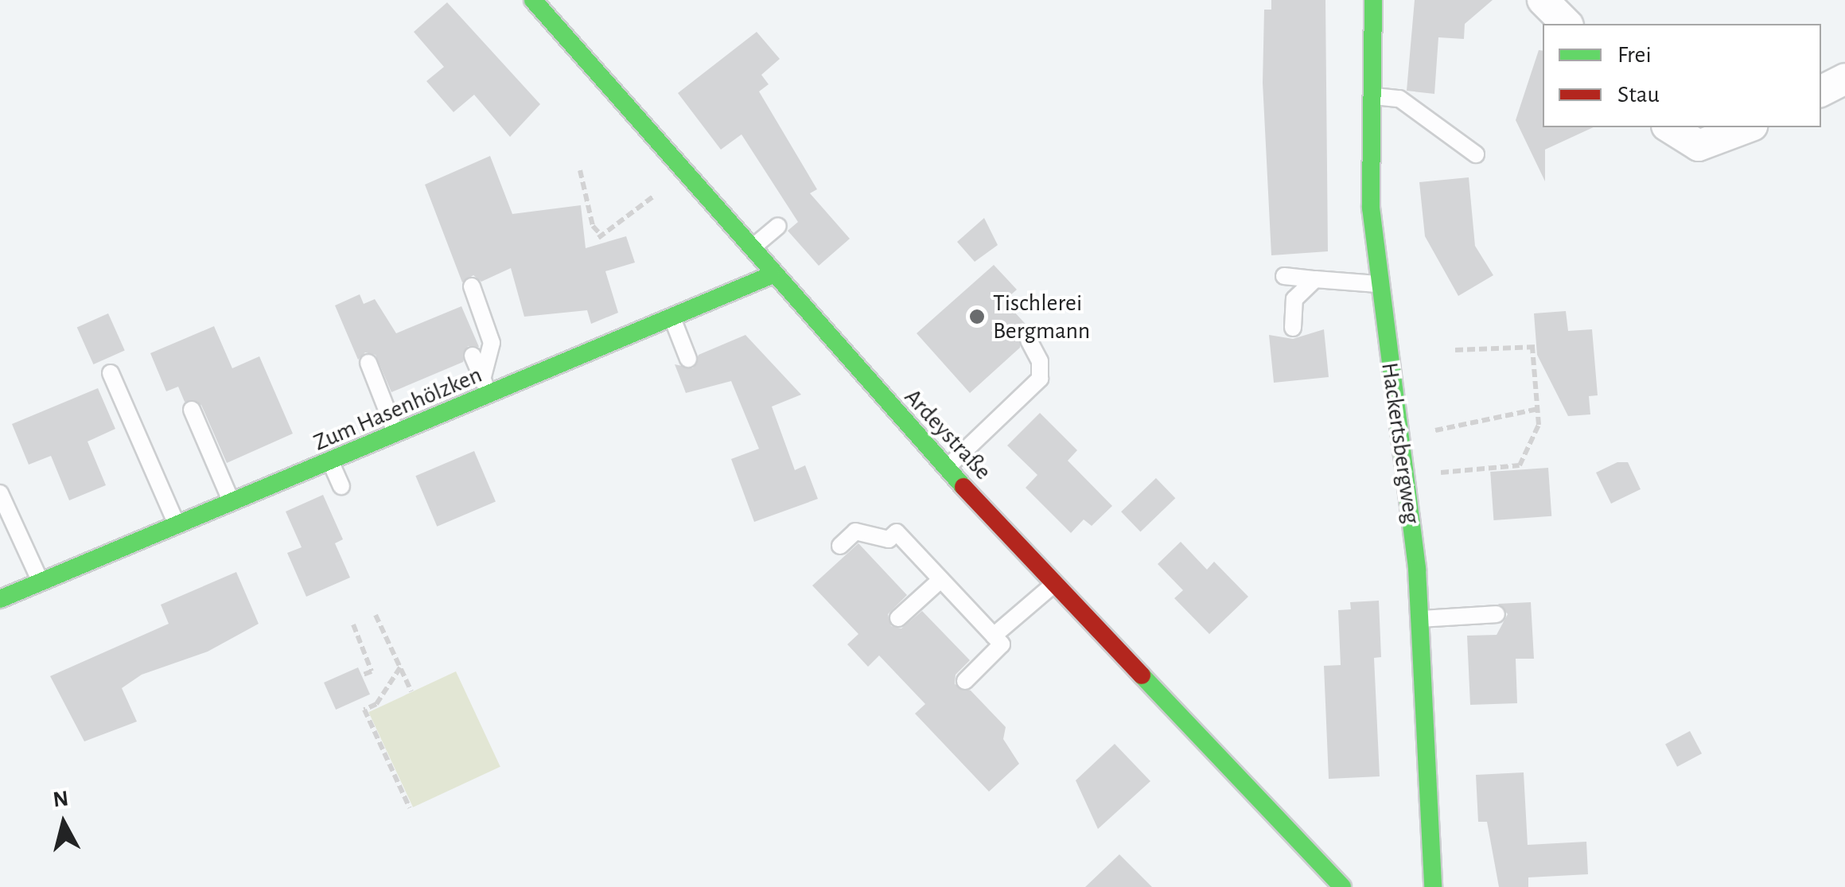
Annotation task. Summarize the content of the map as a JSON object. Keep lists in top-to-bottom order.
{
  "streets": {
    "street": ["Zum Hasenhölzken", "Ardeystraße", "Hackertsbergweg"]
  },
  "crossings": [
    ["Zum Hasenhölzken", "Ardeystraße"]
  ],
  "places": ["Tischlerei Bergmann"],
  "legend": ["Frei", "Stau"],
  "north": "top"
}
